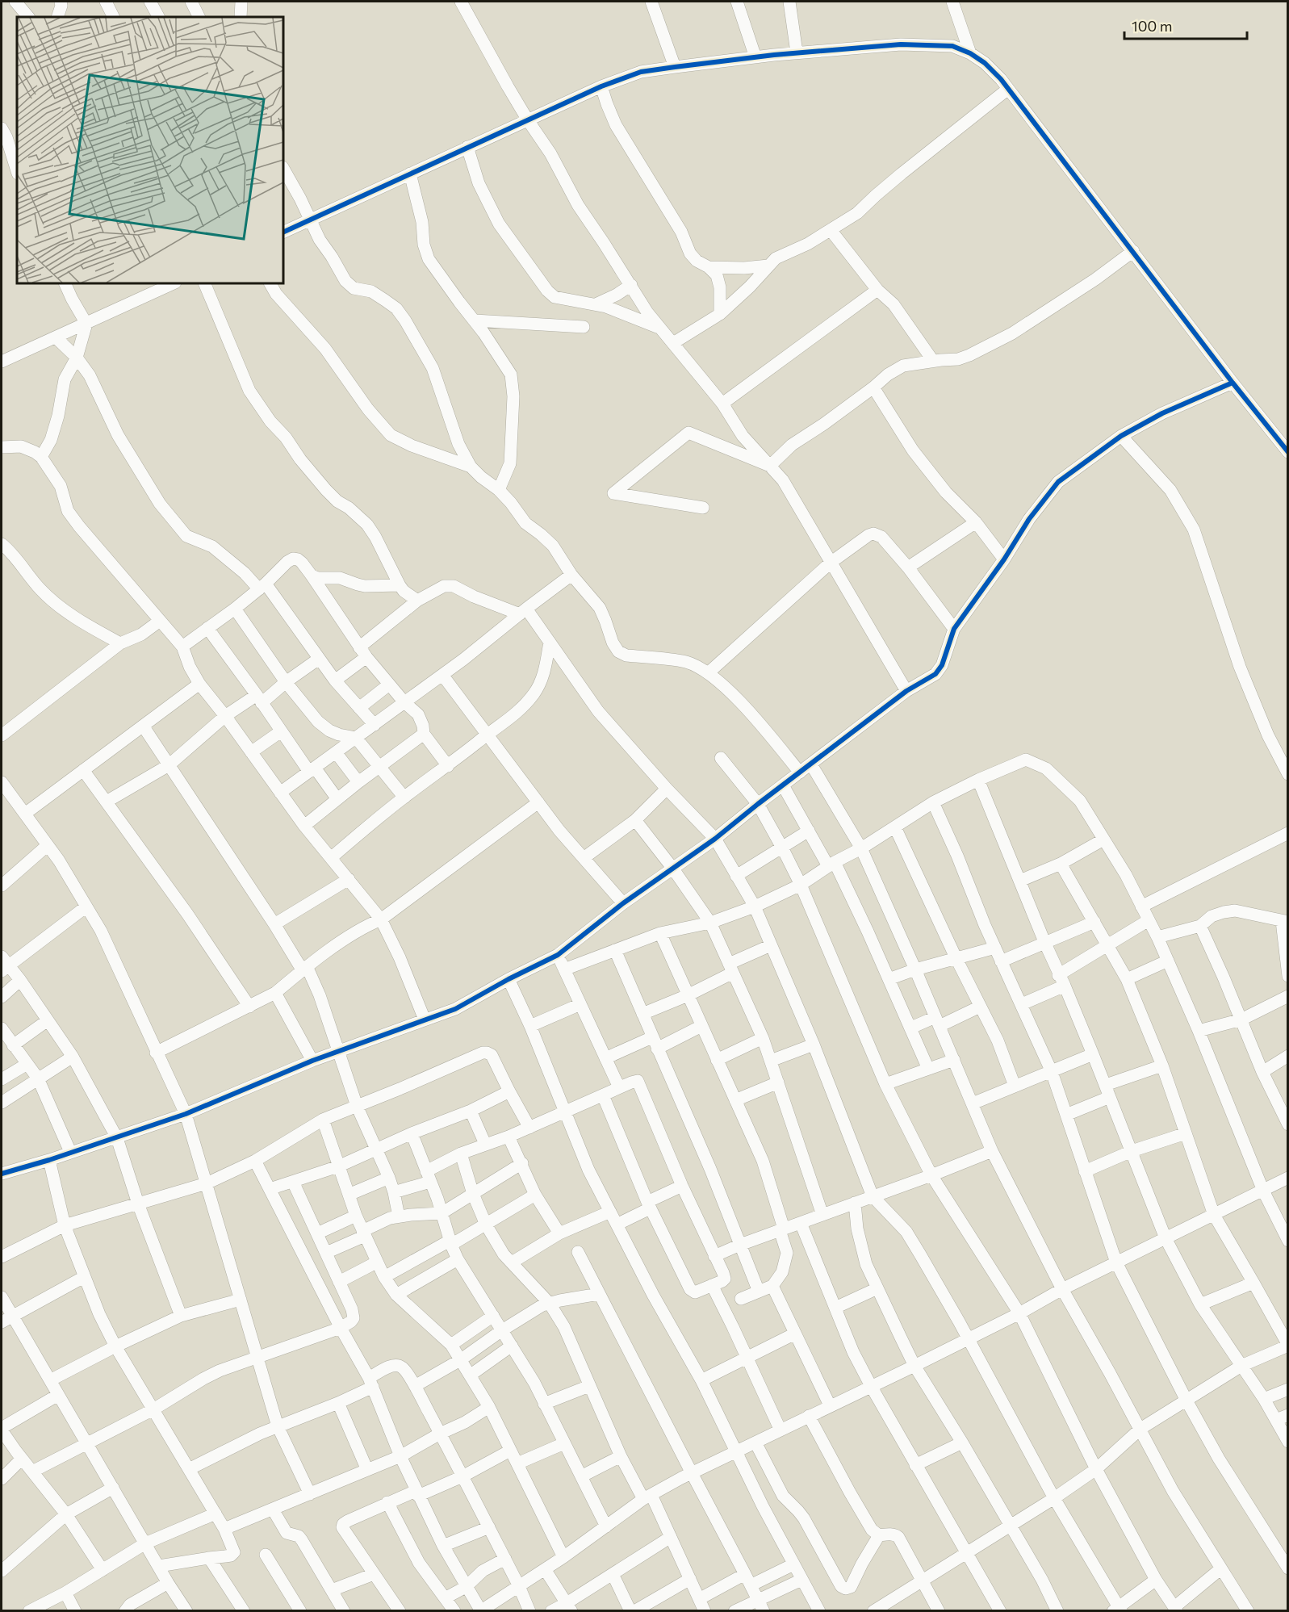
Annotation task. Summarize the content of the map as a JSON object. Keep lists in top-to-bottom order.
{
  "scale_bar": "100 m"
}
